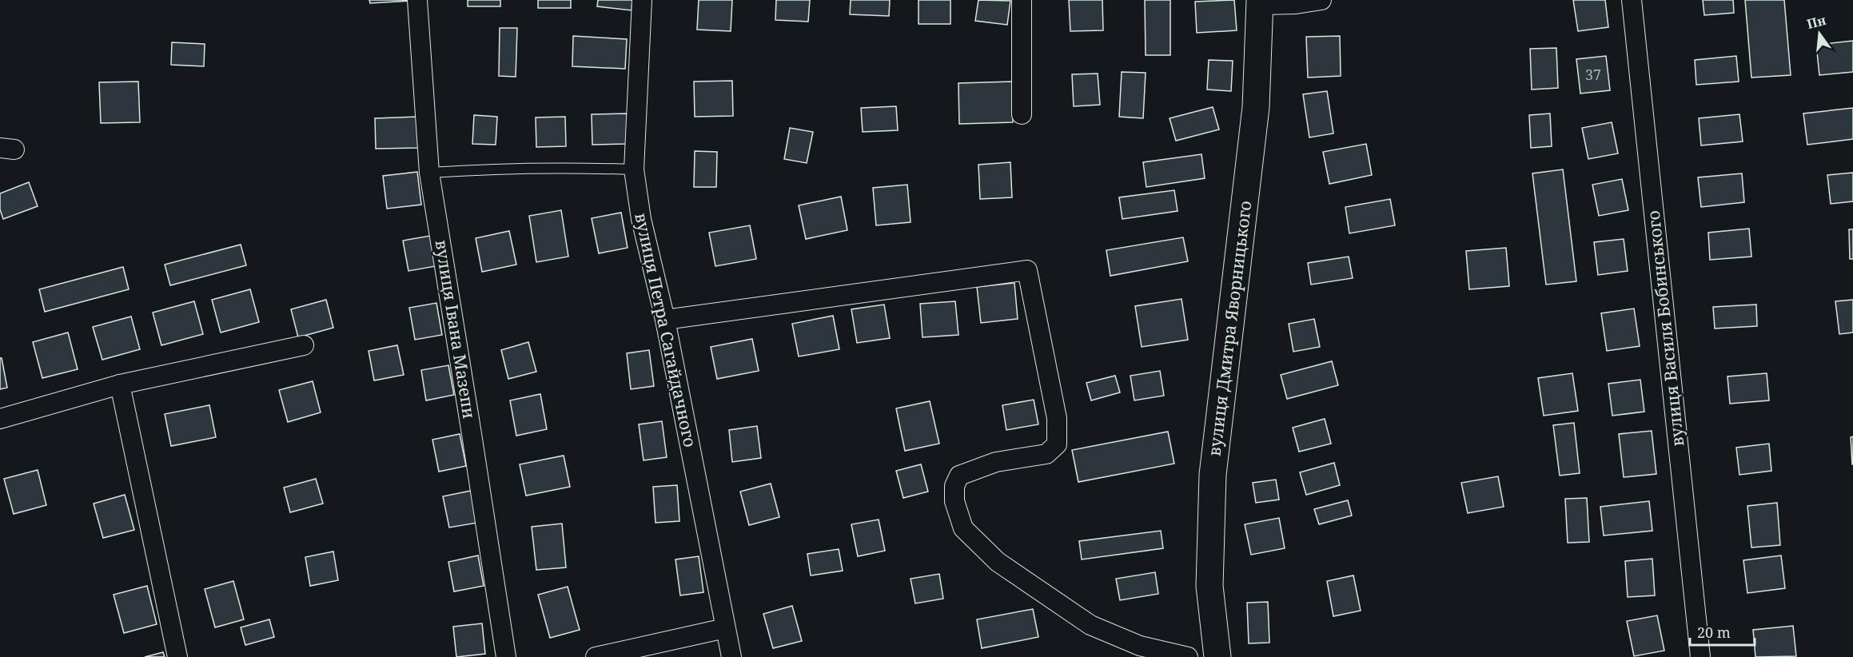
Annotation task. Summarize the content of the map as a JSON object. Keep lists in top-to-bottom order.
{
  "streets": {
    "street": [
      "вулиця Дмитра Яворницького",
      "вулиця Василя Бобинського",
      "вулиця Івана Мазепи",
      "вулиця Петра Сагайдачного"
    ]
  },
  "house_numbers": ["37"],
  "scale_bar": "20 m",
  "north": "top"
}
